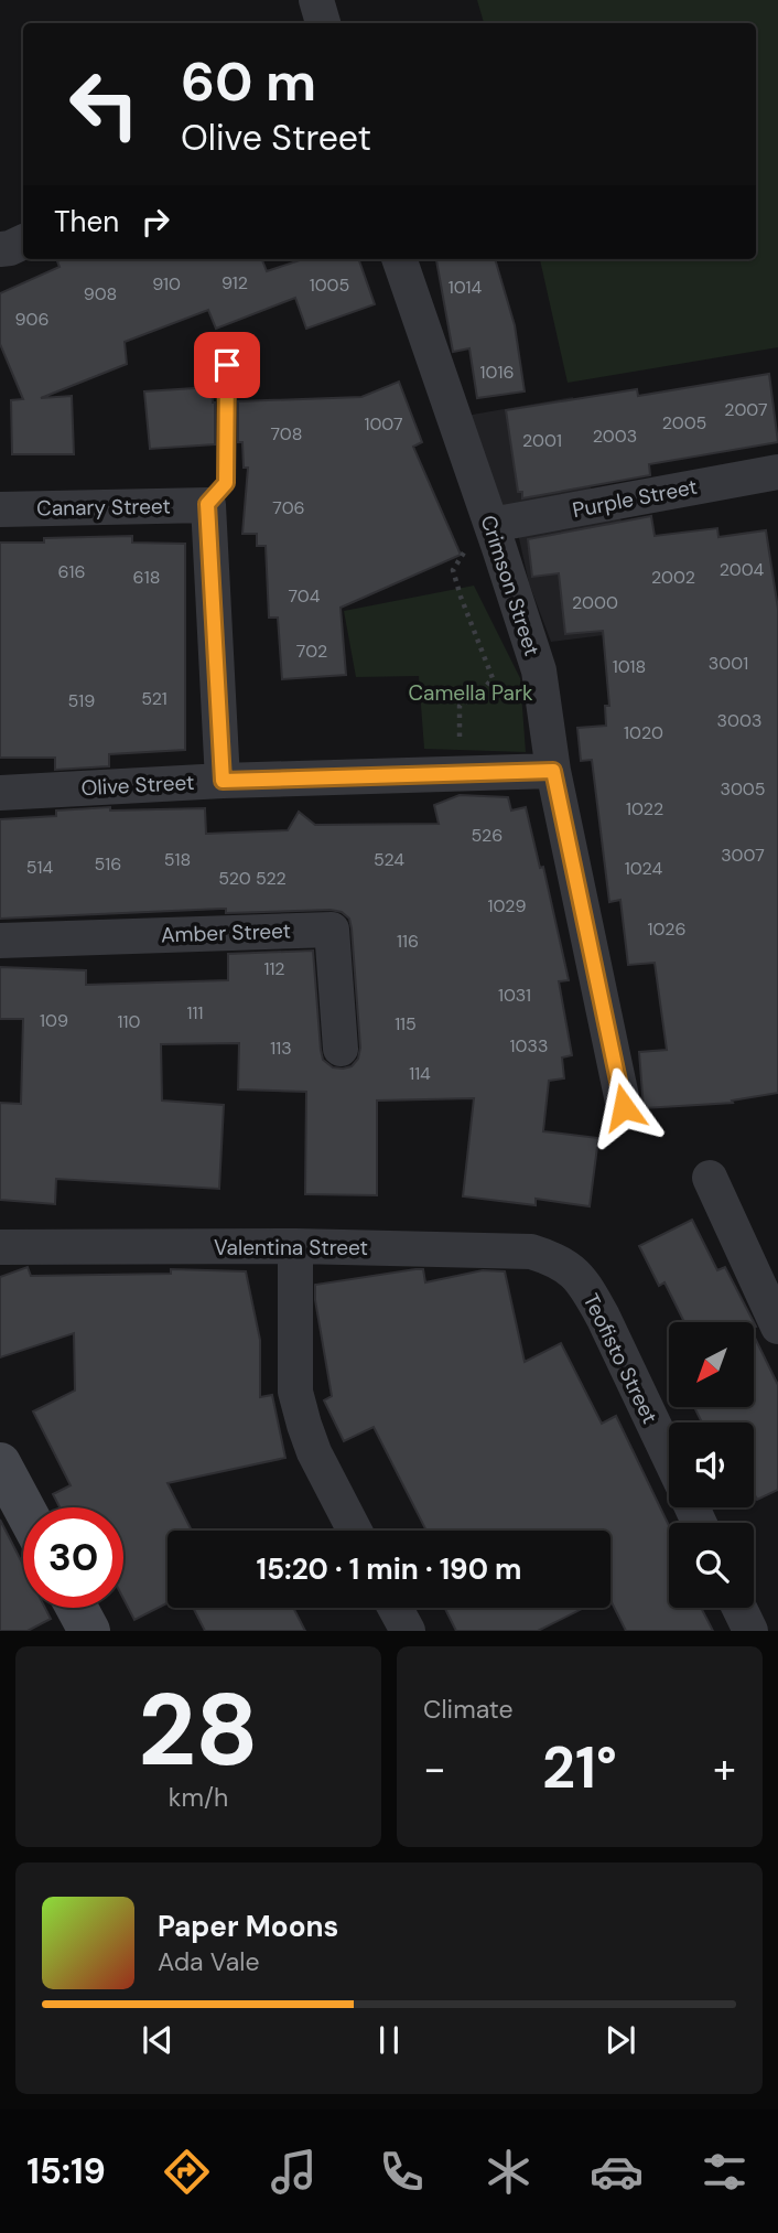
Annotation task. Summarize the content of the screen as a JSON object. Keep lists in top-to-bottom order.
{
  "streets": {
    "street": [
      "Purple Street",
      "Canary Street",
      "Crimson Street",
      "Olive Street",
      "Amber Street",
      "Valentina Street",
      "Teofisto Street"
    ]
  },
  "crossings": [
    ["Purple Street", "Crimson Street"],
    ["Crimson Street", "Olive Street"],
    ["Valentina Street", "Teofisto Street"]
  ],
  "parks": ["Camella Park"],
  "house_numbers": [
    "912",
    "910",
    "1005",
    "1014",
    "908",
    "906",
    "1016",
    "2007",
    "2005",
    "1007",
    "708",
    "2003",
    "2001",
    "706",
    "2004",
    "616",
    "618",
    "2002",
    "704",
    "2000",
    "702",
    "3001",
    "1018",
    "521",
    "519",
    "3003",
    "1020",
    "3005",
    "1022",
    "526",
    "3007",
    "518",
    "524",
    "516",
    "514",
    "1024",
    "520 522",
    "1029",
    "1026",
    "116",
    "112",
    "1031",
    "111",
    "109",
    "110",
    "115",
    "1033",
    "113",
    "114"
  ],
  "north": "bottom left",
  "page": {
    "turn": ["60 m", "Olive Street"],
    "then": "Then",
    "limit": "30",
    "trip": "15:20 · 1 min · 190 m",
    "tile": [
      ["28", "km/h"],
      "Climate"
    ],
    "heat": ["−", "21°", "+"],
    "song": ["Paper Moons", "Ada Vale"],
    "tabs": "15:19"
  }
}
